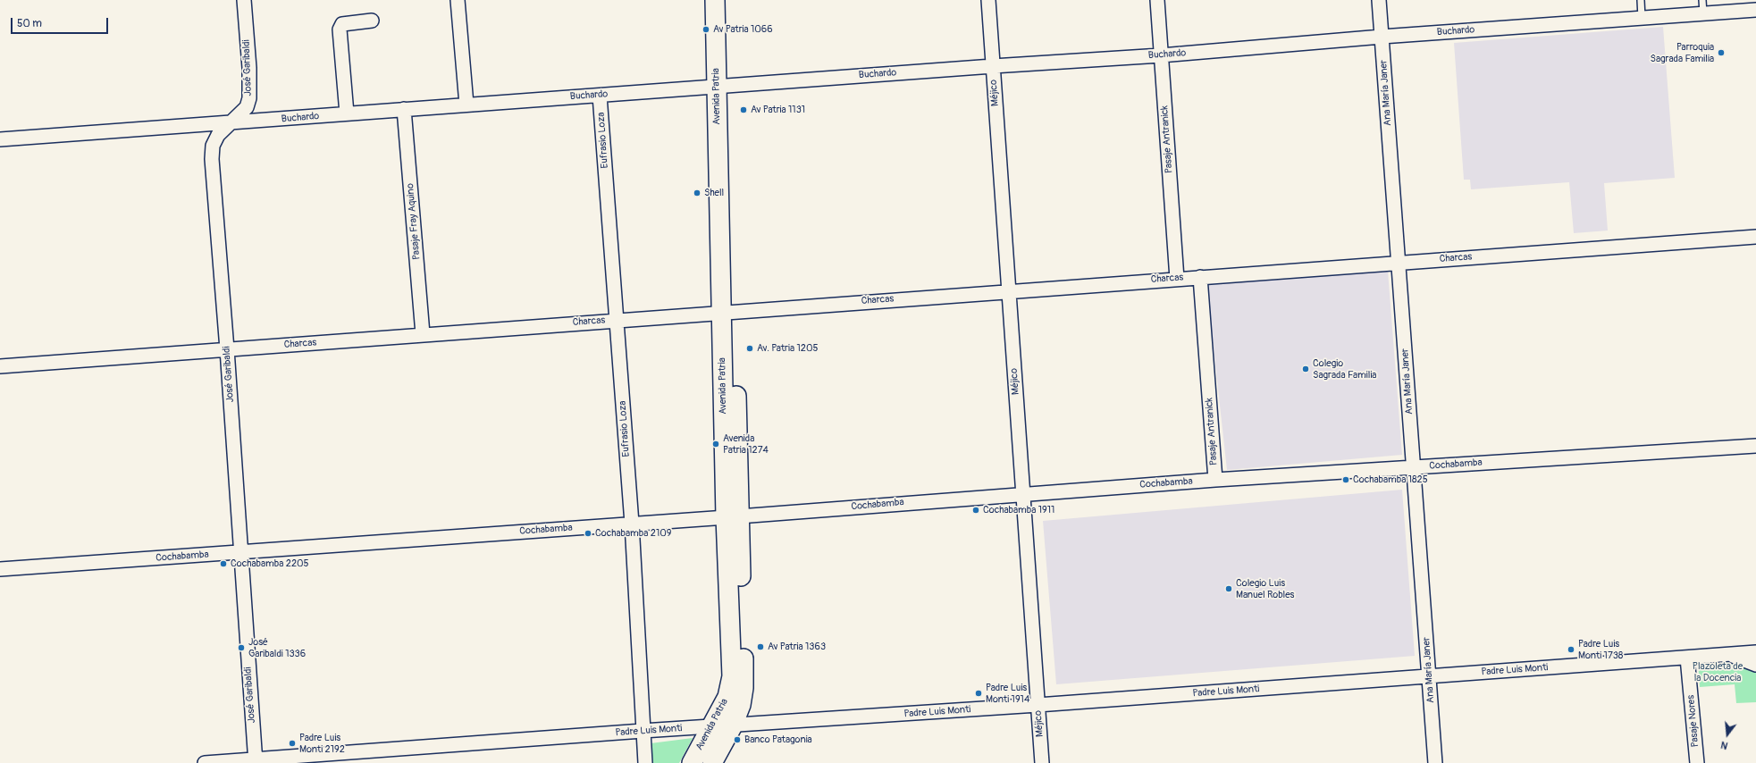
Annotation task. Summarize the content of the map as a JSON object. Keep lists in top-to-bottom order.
{
  "streets": {
    "main road": ["Avenida Patria"],
    "street": [
      "Buchardo",
      "José Garibaldi",
      "Méjico",
      "Ana María Janer",
      "Pasaje Antranick",
      "Eufrasio Loza",
      "Pasaje Fray Aquino",
      "Charcas",
      "Cochabamba",
      "Padre Luis Monti",
      "Pasaje Nores"
    ]
  },
  "crossings": [
    ["Buchardo", "José Garibaldi"],
    ["Buchardo", "Méjico"],
    ["Buchardo", "Ana María Janer"],
    ["Buchardo", "Avenida Patria"],
    ["Buchardo", "Pasaje Antranick"],
    ["Buchardo", "Eufrasio Loza"],
    ["Buchardo", "Pasaje Fray Aquino"],
    ["José Garibaldi", "Charcas"],
    ["José Garibaldi", "Cochabamba"],
    ["José Garibaldi", "Padre Luis Monti"],
    ["Méjico", "Charcas"],
    ["Méjico", "Cochabamba"],
    ["Méjico", "Padre Luis Monti"],
    ["Ana María Janer", "Charcas"],
    ["Ana María Janer", "Cochabamba"],
    ["Ana María Janer", "Padre Luis Monti"],
    ["Avenida Patria", "Charcas"],
    ["Avenida Patria", "Cochabamba"],
    ["Avenida Patria", "Padre Luis Monti"],
    ["Pasaje Antranick", "Charcas"],
    ["Pasaje Antranick", "Cochabamba"],
    ["Eufrasio Loza", "Charcas"],
    ["Eufrasio Loza", "Cochabamba"],
    ["Eufrasio Loza", "Padre Luis Monti"],
    ["Pasaje Fray Aquino", "Charcas"],
    ["Padre Luis Monti", "Pasaje Nores"]
  ],
  "parks": ["Plazoleta de la Docencia"],
  "places": [
    "Av Patria 1066",
    "Parroquia Sagrada Familia",
    "Av Patria 1131",
    "Shell",
    "Av. Patria 1205",
    "Colegio Sagrada Familia",
    "Avenida Patria 1274",
    "Cochabamba 1825",
    "Cochabamba 1911",
    "Cochabamba 2109",
    "Cochabamba 2205",
    "Colegio Luis Manuel Robles",
    "Av Patria 1363",
    "José Garibaldi 1336",
    "Padre Luis Monti 1738",
    "Padre Luis Monti 1914",
    "Banco Patagonia",
    "Padre Luis Monti 2192"
  ],
  "scale_bar": "50 m",
  "north": "bottom"
}
